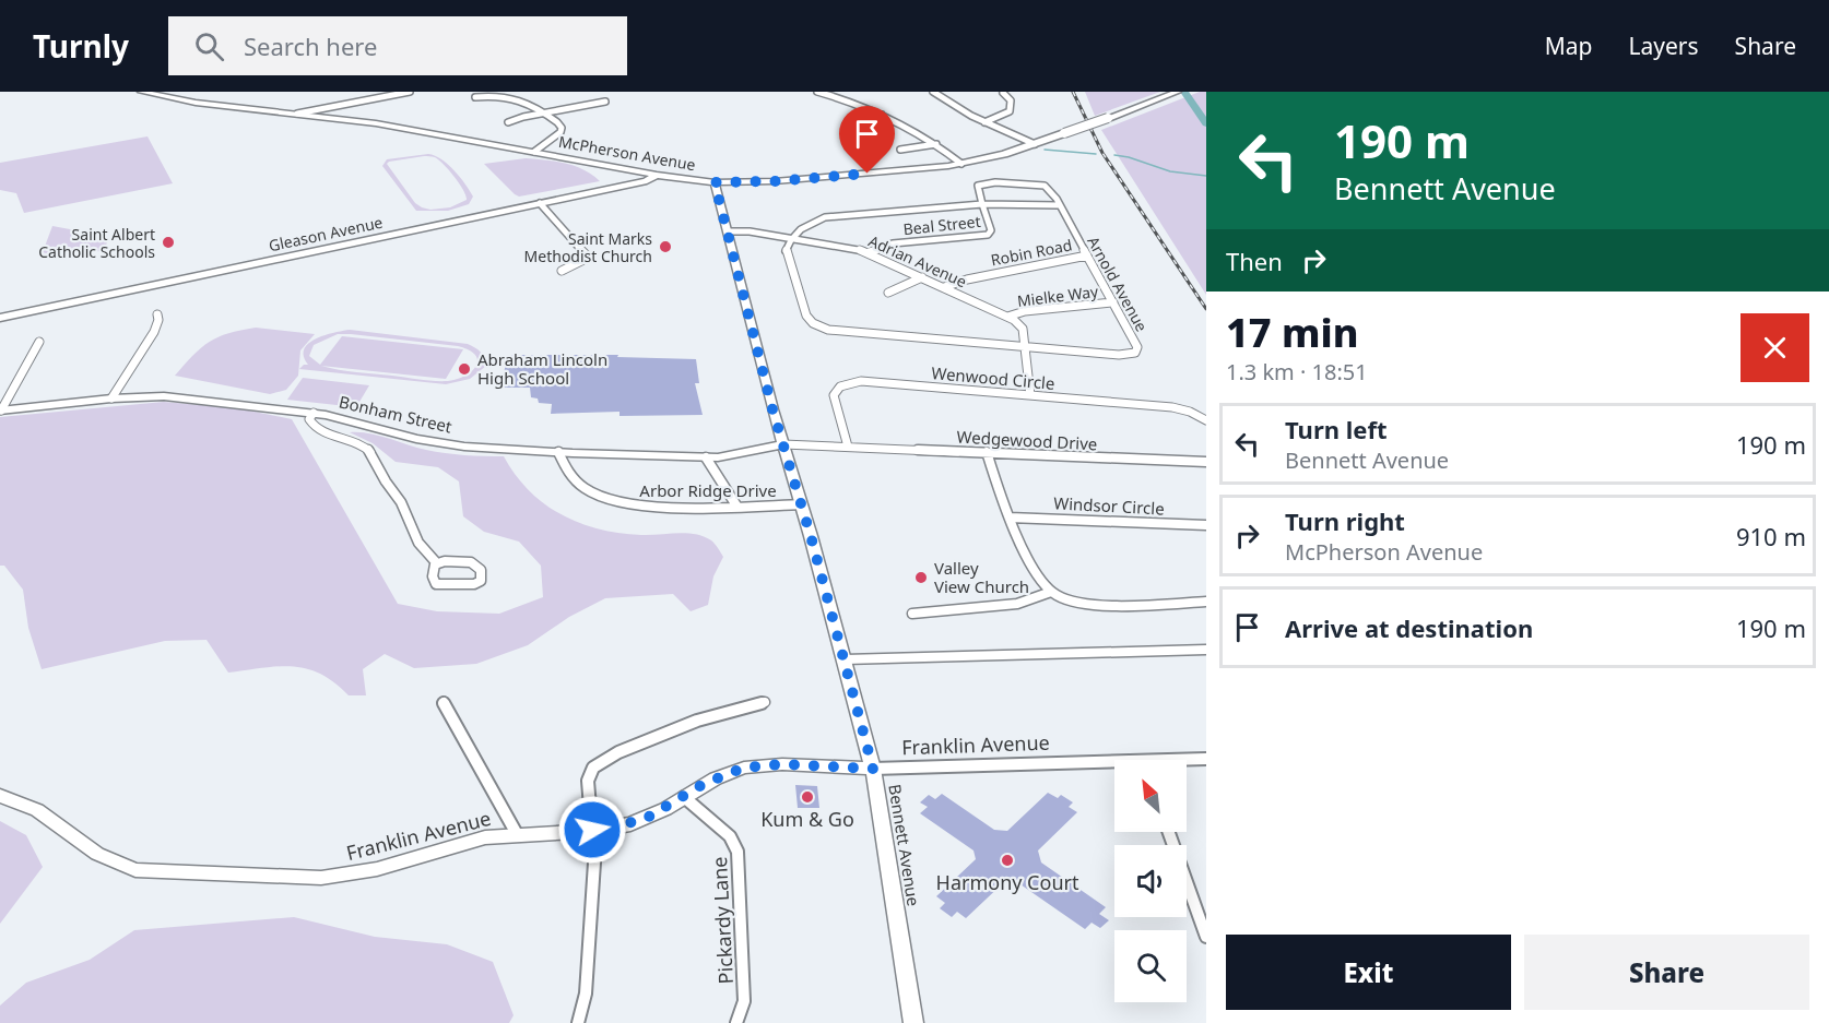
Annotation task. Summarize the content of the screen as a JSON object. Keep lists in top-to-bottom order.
{
  "streets": {
    "main road": [
      "McPherson Avenue",
      "Gleason Avenue",
      "Bonham Street",
      "Franklin Avenue",
      "Bennett Avenue"
    ],
    "street": [
      "Beal Street",
      "Robin Road",
      "Adrian Avenue",
      "Arnold Avenue",
      "Mielke Way",
      "Wenwood Circle",
      "Wedgewood Drive",
      "Arbor Ridge Drive",
      "Windsor Circle",
      "Pickardy Lane"
    ]
  },
  "crossings": [
    ["McPherson Avenue", "Gleason Avenue"],
    ["McPherson Avenue", "Bennett Avenue"],
    ["Beal Street", "Adrian Avenue"],
    ["Beal Street", "Arnold Avenue"],
    ["Robin Road", "Adrian Avenue"],
    ["Robin Road", "Arnold Avenue"],
    ["Adrian Avenue", "Arnold Avenue"],
    ["Adrian Avenue", "Mielke Way"],
    ["Adrian Avenue", "Wenwood Circle"],
    ["Adrian Avenue", "Bennett Avenue"],
    ["Arnold Avenue", "Mielke Way"],
    ["Wenwood Circle", "Wedgewood Drive"],
    ["Bonham Street", "Wedgewood Drive"],
    ["Bonham Street", "Arbor Ridge Drive"],
    ["Bonham Street", "Bennett Avenue"],
    ["Wedgewood Drive", "Bennett Avenue"],
    ["Arbor Ridge Drive", "Bennett Avenue"],
    ["Franklin Avenue", "Bennett Avenue"],
    ["Franklin Avenue", "Pickardy Lane"]
  ],
  "places": [
    "Saint Albert Catholic Schools",
    "Saint Marks Methodist Church",
    "Abraham Lincoln High School",
    "Valley View Church",
    "Kum & Go",
    "Harmony Court"
  ],
  "north": "top left",
  "page": {
    "header": "Turnly",
    "search": "Search here",
    "nav": ["Map", "Layers", "Share"],
    "turn": ["190 m", "Bennett Avenue"],
    "then": "Then",
    "heading": ["17 min", "1.3 km · 18:51"],
    "list": [
      {
        "name": "Turn left",
        "note": "Bennett Avenue",
        "value": "190 m"
      },
      {
        "name": "Turn right",
        "note": "McPherson Avenue",
        "value": "910 m"
      },
      {
        "name": "Arrive at destination",
        "value": "190 m"
      }
    ],
    "buttons": ["Exit", "Share"]
  }
}
